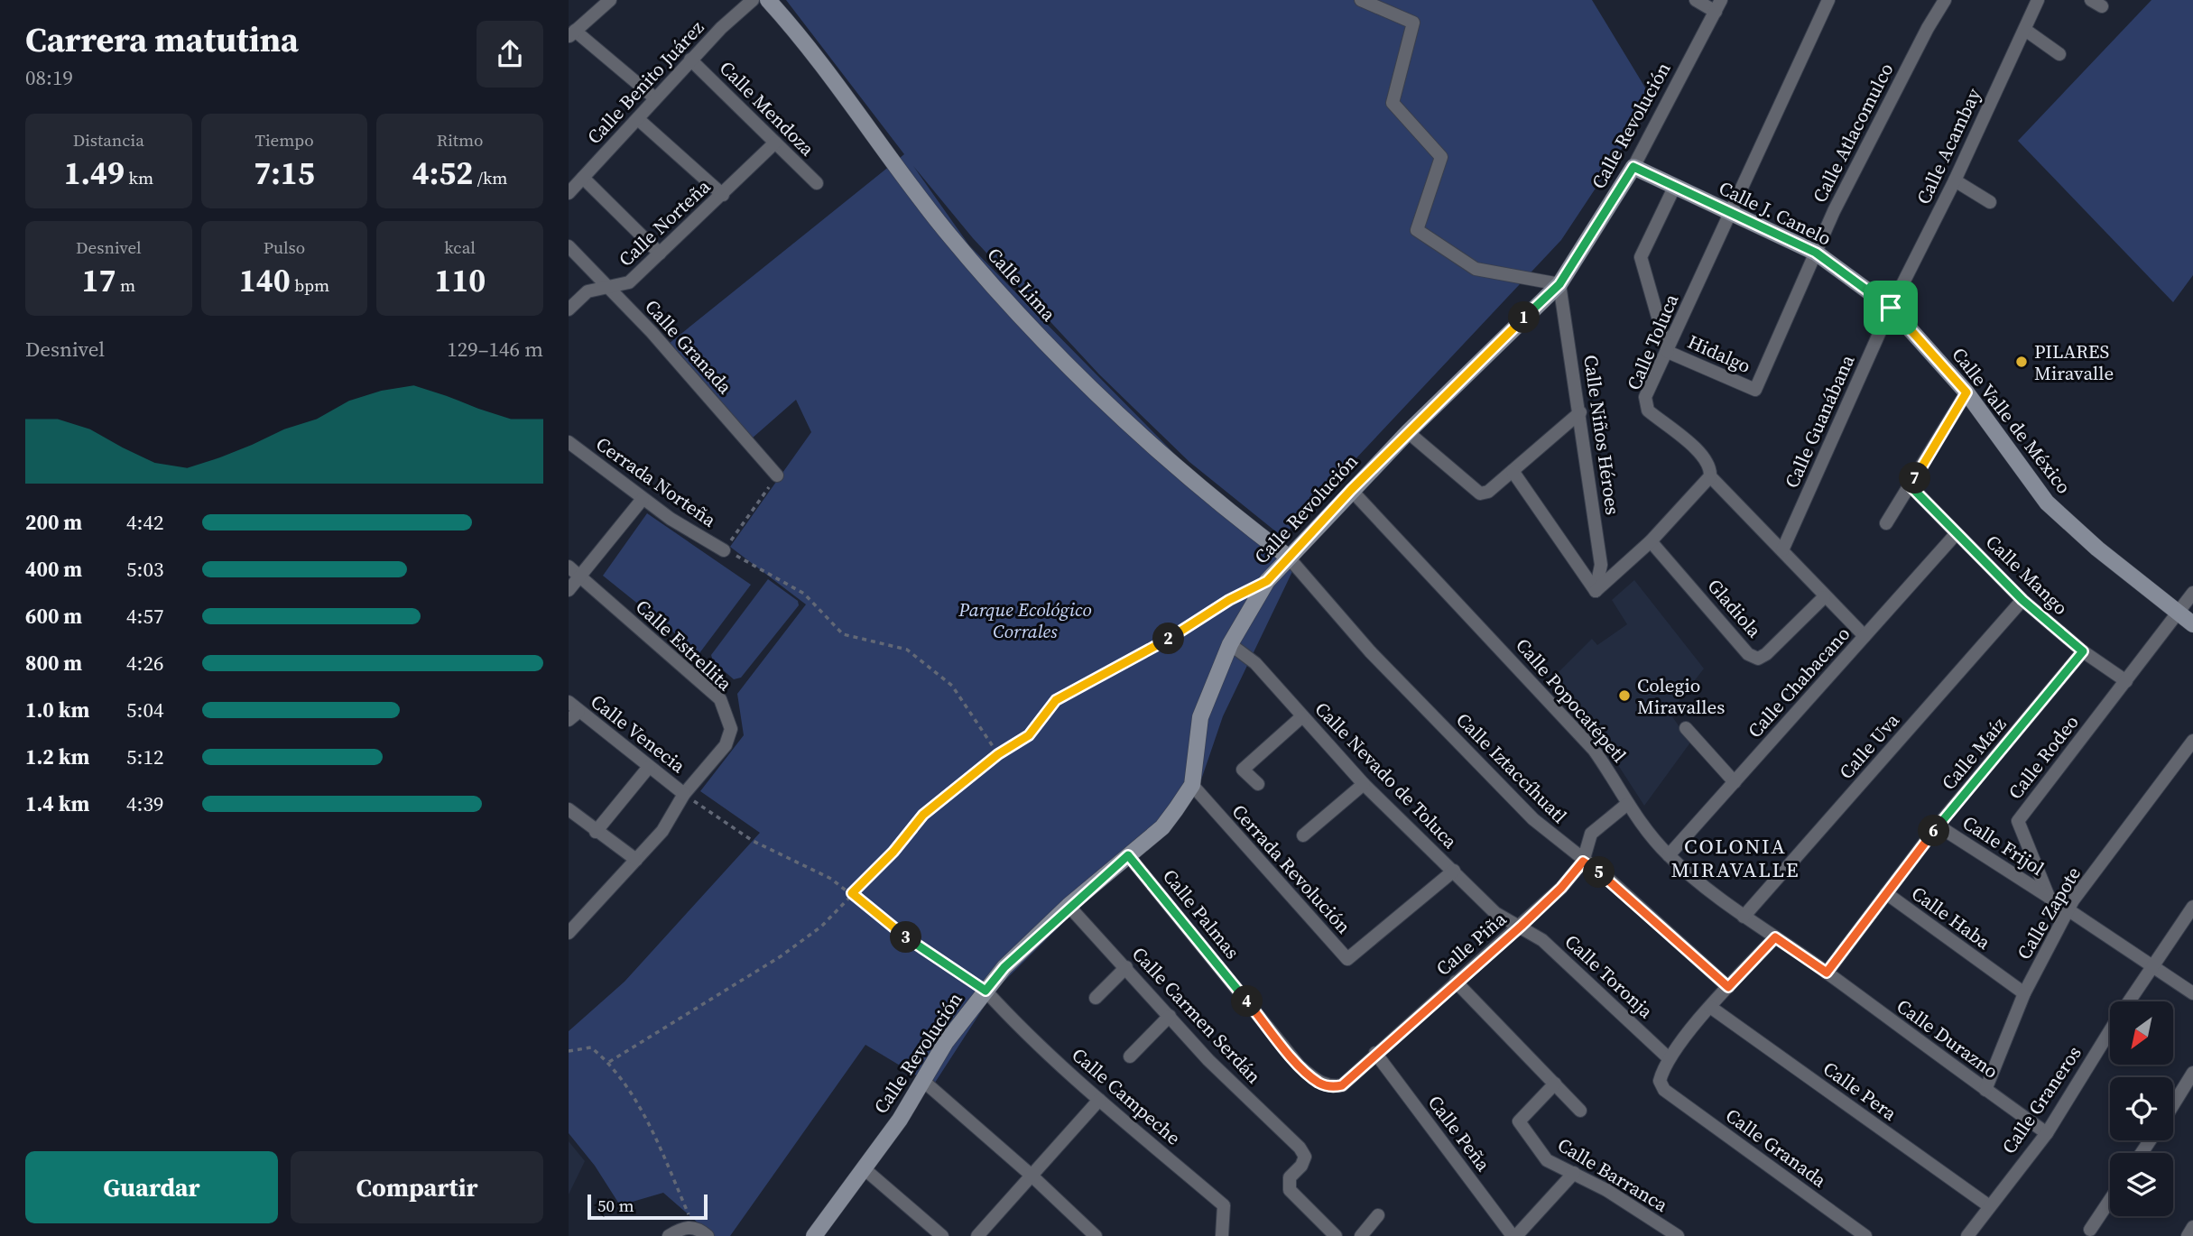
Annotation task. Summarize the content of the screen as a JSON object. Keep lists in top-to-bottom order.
{
  "streets": {
    "street": [
      "Calle Benito Juárez",
      "Calle Mendoza",
      "Calle Revolución",
      "Calle Atlacomulco",
      "Calle Acambay",
      "Calle J. Canelo",
      "Calle Norteña",
      "Calle Lima",
      "Calle Toluca",
      "Calle Granada",
      "Hidalgo",
      "Calle Valle de México",
      "Calle Guanábana",
      "Calle Niños Héroes",
      "Cerrada Norteña",
      "Calle Mango",
      "Gladiola",
      "Calle Estrellita",
      "Calle Chabacano",
      "Calle Popocatépetl",
      "Calle Venecia",
      "Calle Uva",
      "Calle Maíz",
      "Calle Rodeo",
      "Calle Iztaccíhuatl",
      "Calle Nevado de Toluca",
      "Calle Frijol",
      "Cerrada Revolución",
      "Calle Zapote",
      "Calle Palmas",
      "Calle Haba",
      "Calle Piña",
      "Calle Toronja",
      "Calle Carmen Serdán",
      "Calle Durazno",
      "Calle Pera",
      "Calle Campeche",
      "Calle Graneros",
      "Calle Peña",
      "Calle Barranca"
    ]
  },
  "crossings": [
    ["Calle Benito Juárez", "Calle Mendoza"],
    ["Calle Mendoza", "Calle Norteña"],
    ["Calle Revolución", "Calle J. Canelo"],
    ["Calle Revolución", "Calle Lima"],
    ["Calle Revolución", "Calle Niños Héroes"],
    ["Calle Revolución", "Calle Popocatépetl"],
    ["Calle Revolución", "Calle Iztaccíhuatl"],
    ["Calle Revolución", "Calle Nevado de Toluca"],
    ["Calle Revolución", "Cerrada Revolución"],
    ["Calle Revolución", "Calle Palmas"],
    ["Calle Revolución", "Calle Carmen Serdán"],
    ["Calle Revolución", "Calle Campeche"],
    ["Calle Atlacomulco", "Calle J. Canelo"],
    ["Calle Atlacomulco", "Hidalgo"],
    ["Calle Acambay", "Calle J. Canelo"],
    ["Calle Acambay", "Calle Valle de México"],
    ["Calle Acambay", "Calle Guanábana"],
    ["Calle J. Canelo", "Calle Toluca"],
    ["Calle J. Canelo", "Calle Valle de México"],
    ["Calle J. Canelo", "Calle Guanábana"],
    ["Calle Norteña", "Calle Granada"],
    ["Calle Lima", "Calle Iztaccíhuatl"],
    ["Calle Toluca", "Hidalgo"],
    ["Calle Toluca", "Calle Guanábana"],
    ["Calle Toluca", "Gladiola"],
    ["Calle Toluca", "Calle Chabacano"],
    ["Calle Granada", "Calle Toronja"],
    ["Calle Valle de México", "Calle Guanábana"],
    ["Calle Valle de México", "Calle Rodeo"],
    ["Calle Mango", "Calle Chabacano"],
    ["Calle Mango", "Calle Uva"],
    ["Calle Mango", "Calle Maíz"],
    ["Calle Mango", "Calle Rodeo"],
    ["Calle Estrellita", "Calle Venecia"],
    ["Calle Chabacano", "Calle Popocatépetl"],
    ["Calle Popocatépetl", "Calle Uva"],
    ["Calle Popocatépetl", "Calle Maíz"],
    ["Calle Popocatépetl", "Calle Piña"],
    ["Calle Popocatépetl", "Calle Durazno"],
    ["Calle Maíz", "Calle Frijol"],
    ["Calle Maíz", "Calle Haba"],
    ["Calle Maíz", "Calle Durazno"],
    ["Calle Rodeo", "Calle Frijol"],
    ["Calle Iztaccíhuatl", "Calle Piña"],
    ["Calle Nevado de Toluca", "Cerrada Revolución"],
    ["Calle Nevado de Toluca", "Calle Piña"],
    ["Calle Nevado de Toluca", "Calle Toronja"],
    ["Calle Zapote", "Calle Haba"],
    ["Calle Zapote", "Calle Durazno"],
    ["Calle Palmas", "Calle Piña"],
    ["Calle Piña", "Calle Toronja"],
    ["Calle Piña", "Calle Peña"],
    ["Calle Piña", "Calle Barranca"],
    ["Calle Durazno", "Calle Graneros"],
    ["Calle Pera", "Calle Graneros"]
  ],
  "districts": ["COLONIA MIRAVALLE"],
  "parks": ["Parque Ecológico Corrales"],
  "places": ["PILARES Miravalle", "Colegio Miravalles"],
  "scale_bar": "50 m",
  "north": "bottom left",
  "page": {
    "heading": ["Carrera matutina", "08:19"],
    "stats": [
      ["Distancia", "1.49 km"],
      ["Tiempo", "7:15"],
      ["Ritmo", "4:52 /km"],
      ["Desnivel", "17 m"],
      ["Pulso", "140 bpm"],
      ["kcal", "110"]
    ],
    "pins": [
      "1",
      "7",
      "2",
      "6",
      "5",
      "3",
      "4"
    ],
    "chart": ["Desnivel", "129–146 m"],
    "list": [
      {
        "name": "200 m",
        "note": "4:42"
      },
      {
        "name": "400 m",
        "note": "5:03"
      },
      {
        "name": "600 m",
        "note": "4:57"
      },
      {
        "name": "800 m",
        "note": "4:26"
      },
      {
        "name": "1.0 km",
        "note": "5:04"
      },
      {
        "name": "1.2 km",
        "note": "5:12"
      },
      {
        "name": "1.4 km",
        "note": "4:39"
      }
    ],
    "buttons": ["Guardar", "Compartir"],
    "scale": "50 m"
  }
}
